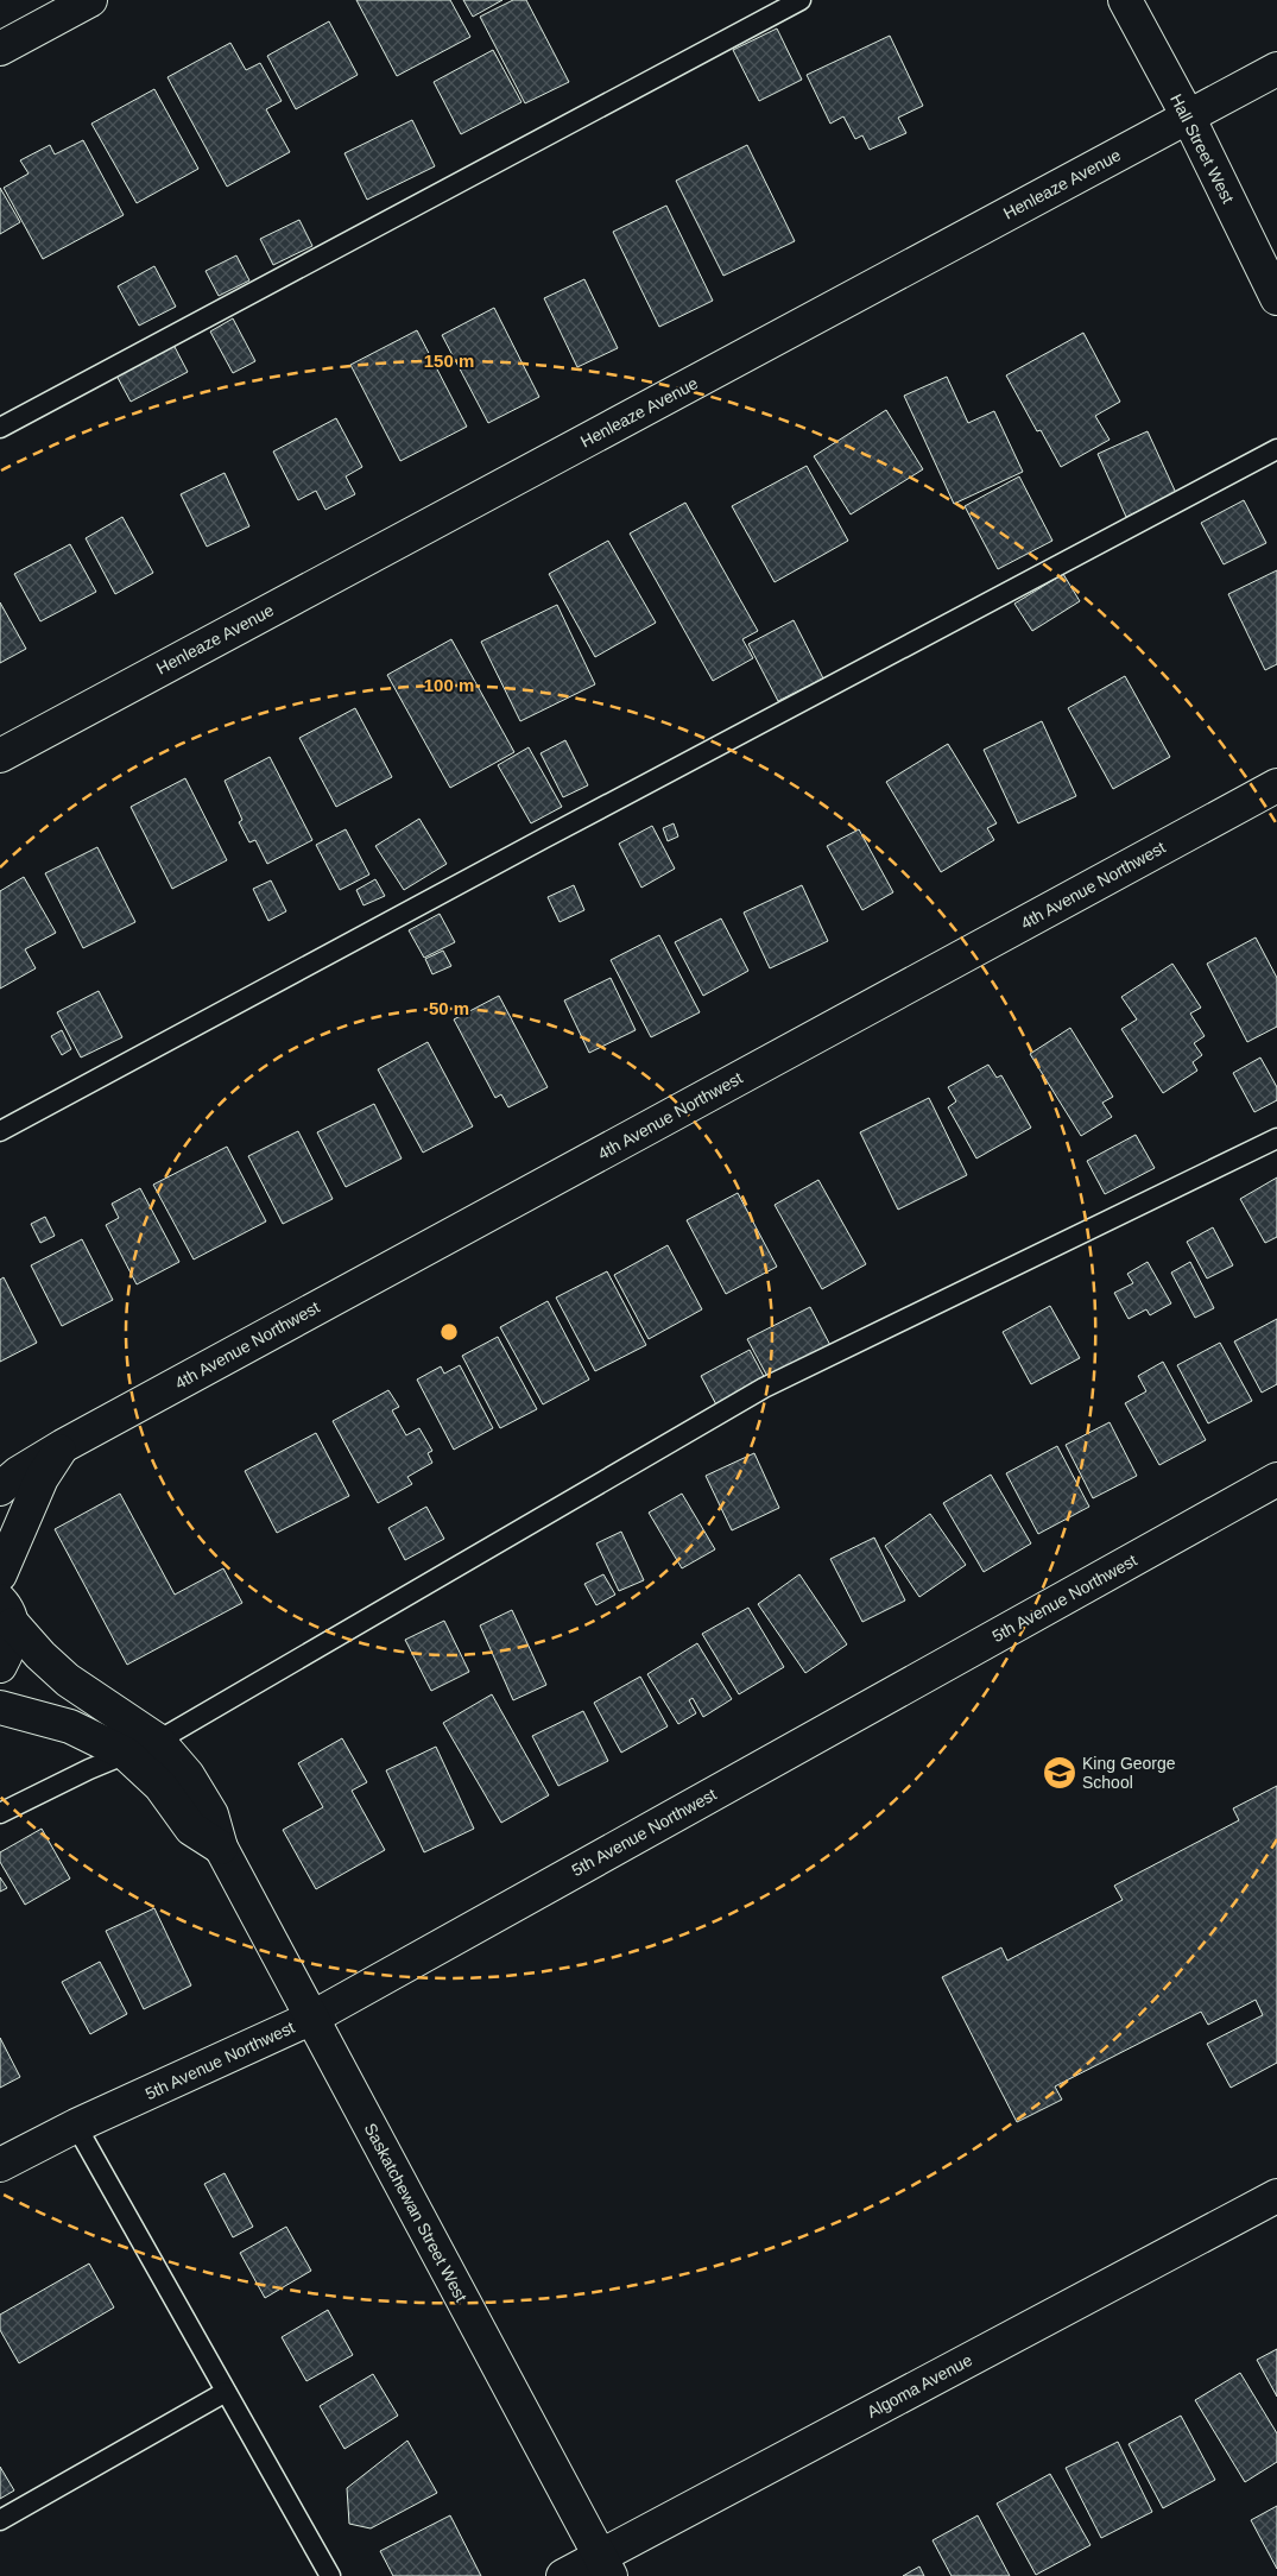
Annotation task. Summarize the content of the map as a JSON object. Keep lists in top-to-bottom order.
{
  "streets": {
    "street": [
      "Hall Street West",
      "Henleaze Avenue",
      "4th Avenue Northwest",
      "5th Avenue Northwest",
      "Saskatchewan Street West",
      "Algoma Avenue"
    ]
  },
  "crossings": [
    ["Hall Street West", "Henleaze Avenue"],
    ["5th Avenue Northwest", "Saskatchewan Street West"],
    ["Saskatchewan Street West", "Algoma Avenue"]
  ],
  "places": {
    "school or university": ["King George School"]
  },
  "rings": ["150 m", "100 m", "50 m"]
}
